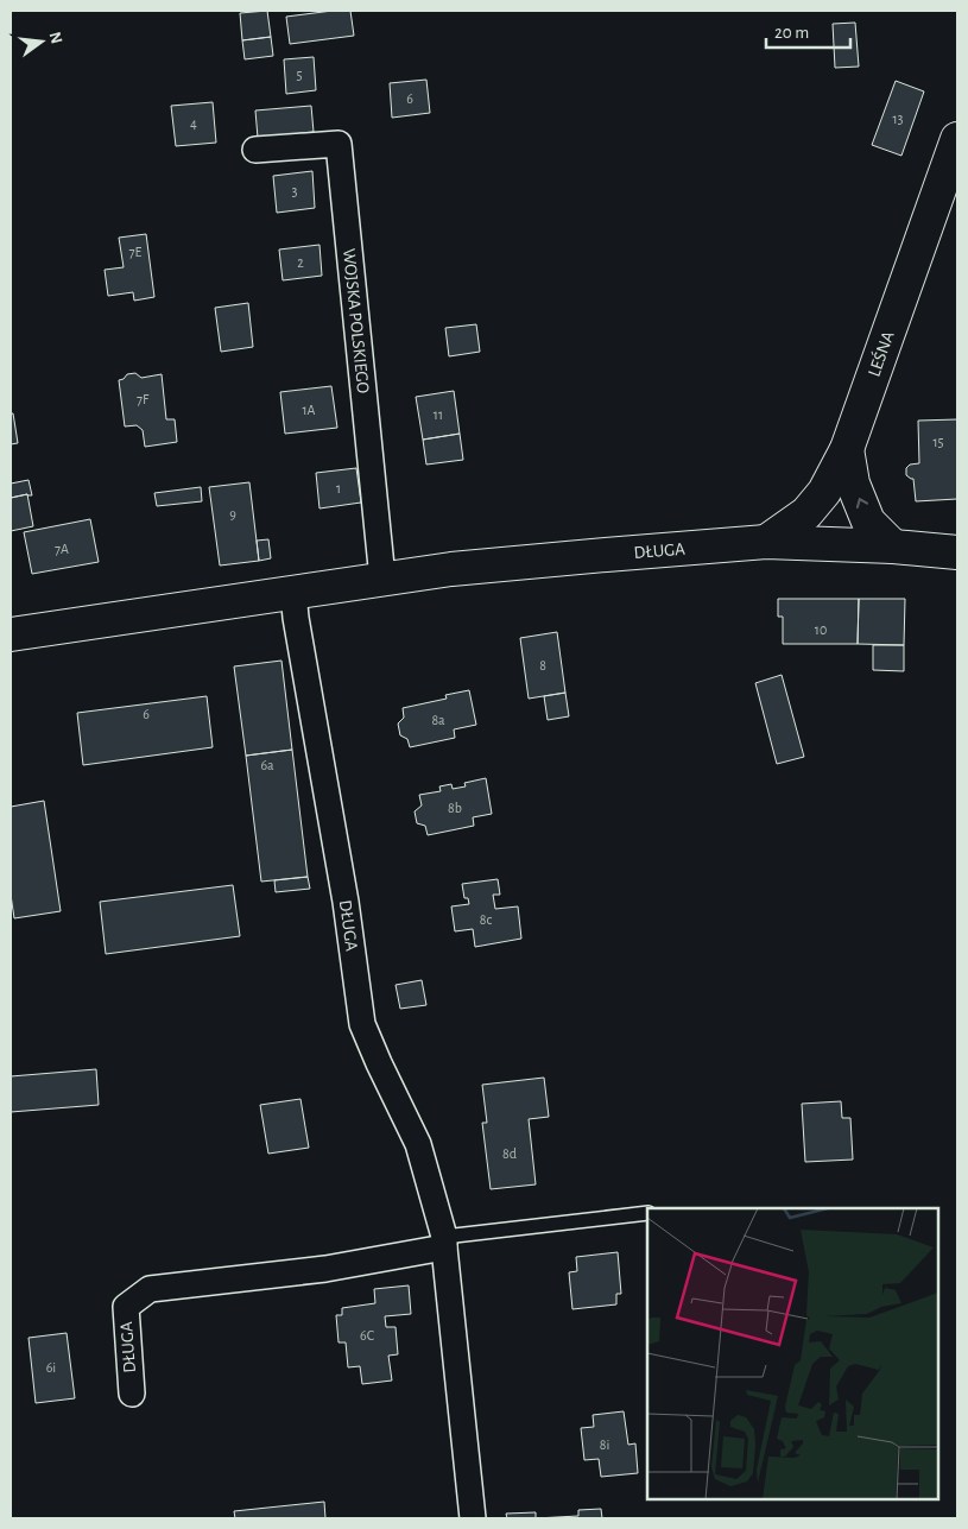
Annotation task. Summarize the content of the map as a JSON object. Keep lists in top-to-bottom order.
{
  "streets": {
    "street": ["WOJSKA POLSKIEGO", "LEŚNA", "DŁUGA"]
  },
  "crossings": [
    ["WOJSKA POLSKIEGO", "DŁUGA"],
    ["LEŚNA", "DŁUGA"]
  ],
  "house_numbers": [
    "5",
    "6",
    "13",
    "4",
    "3",
    "7E",
    "2",
    "7F",
    "1A",
    "11",
    "15",
    "1",
    "9",
    "7A",
    "10",
    "8",
    "6",
    "8a",
    "6a",
    "8b",
    "8c",
    "8d",
    "6C",
    "6i",
    "8i"
  ],
  "scale_bar": "20 m",
  "north": "right"
}
